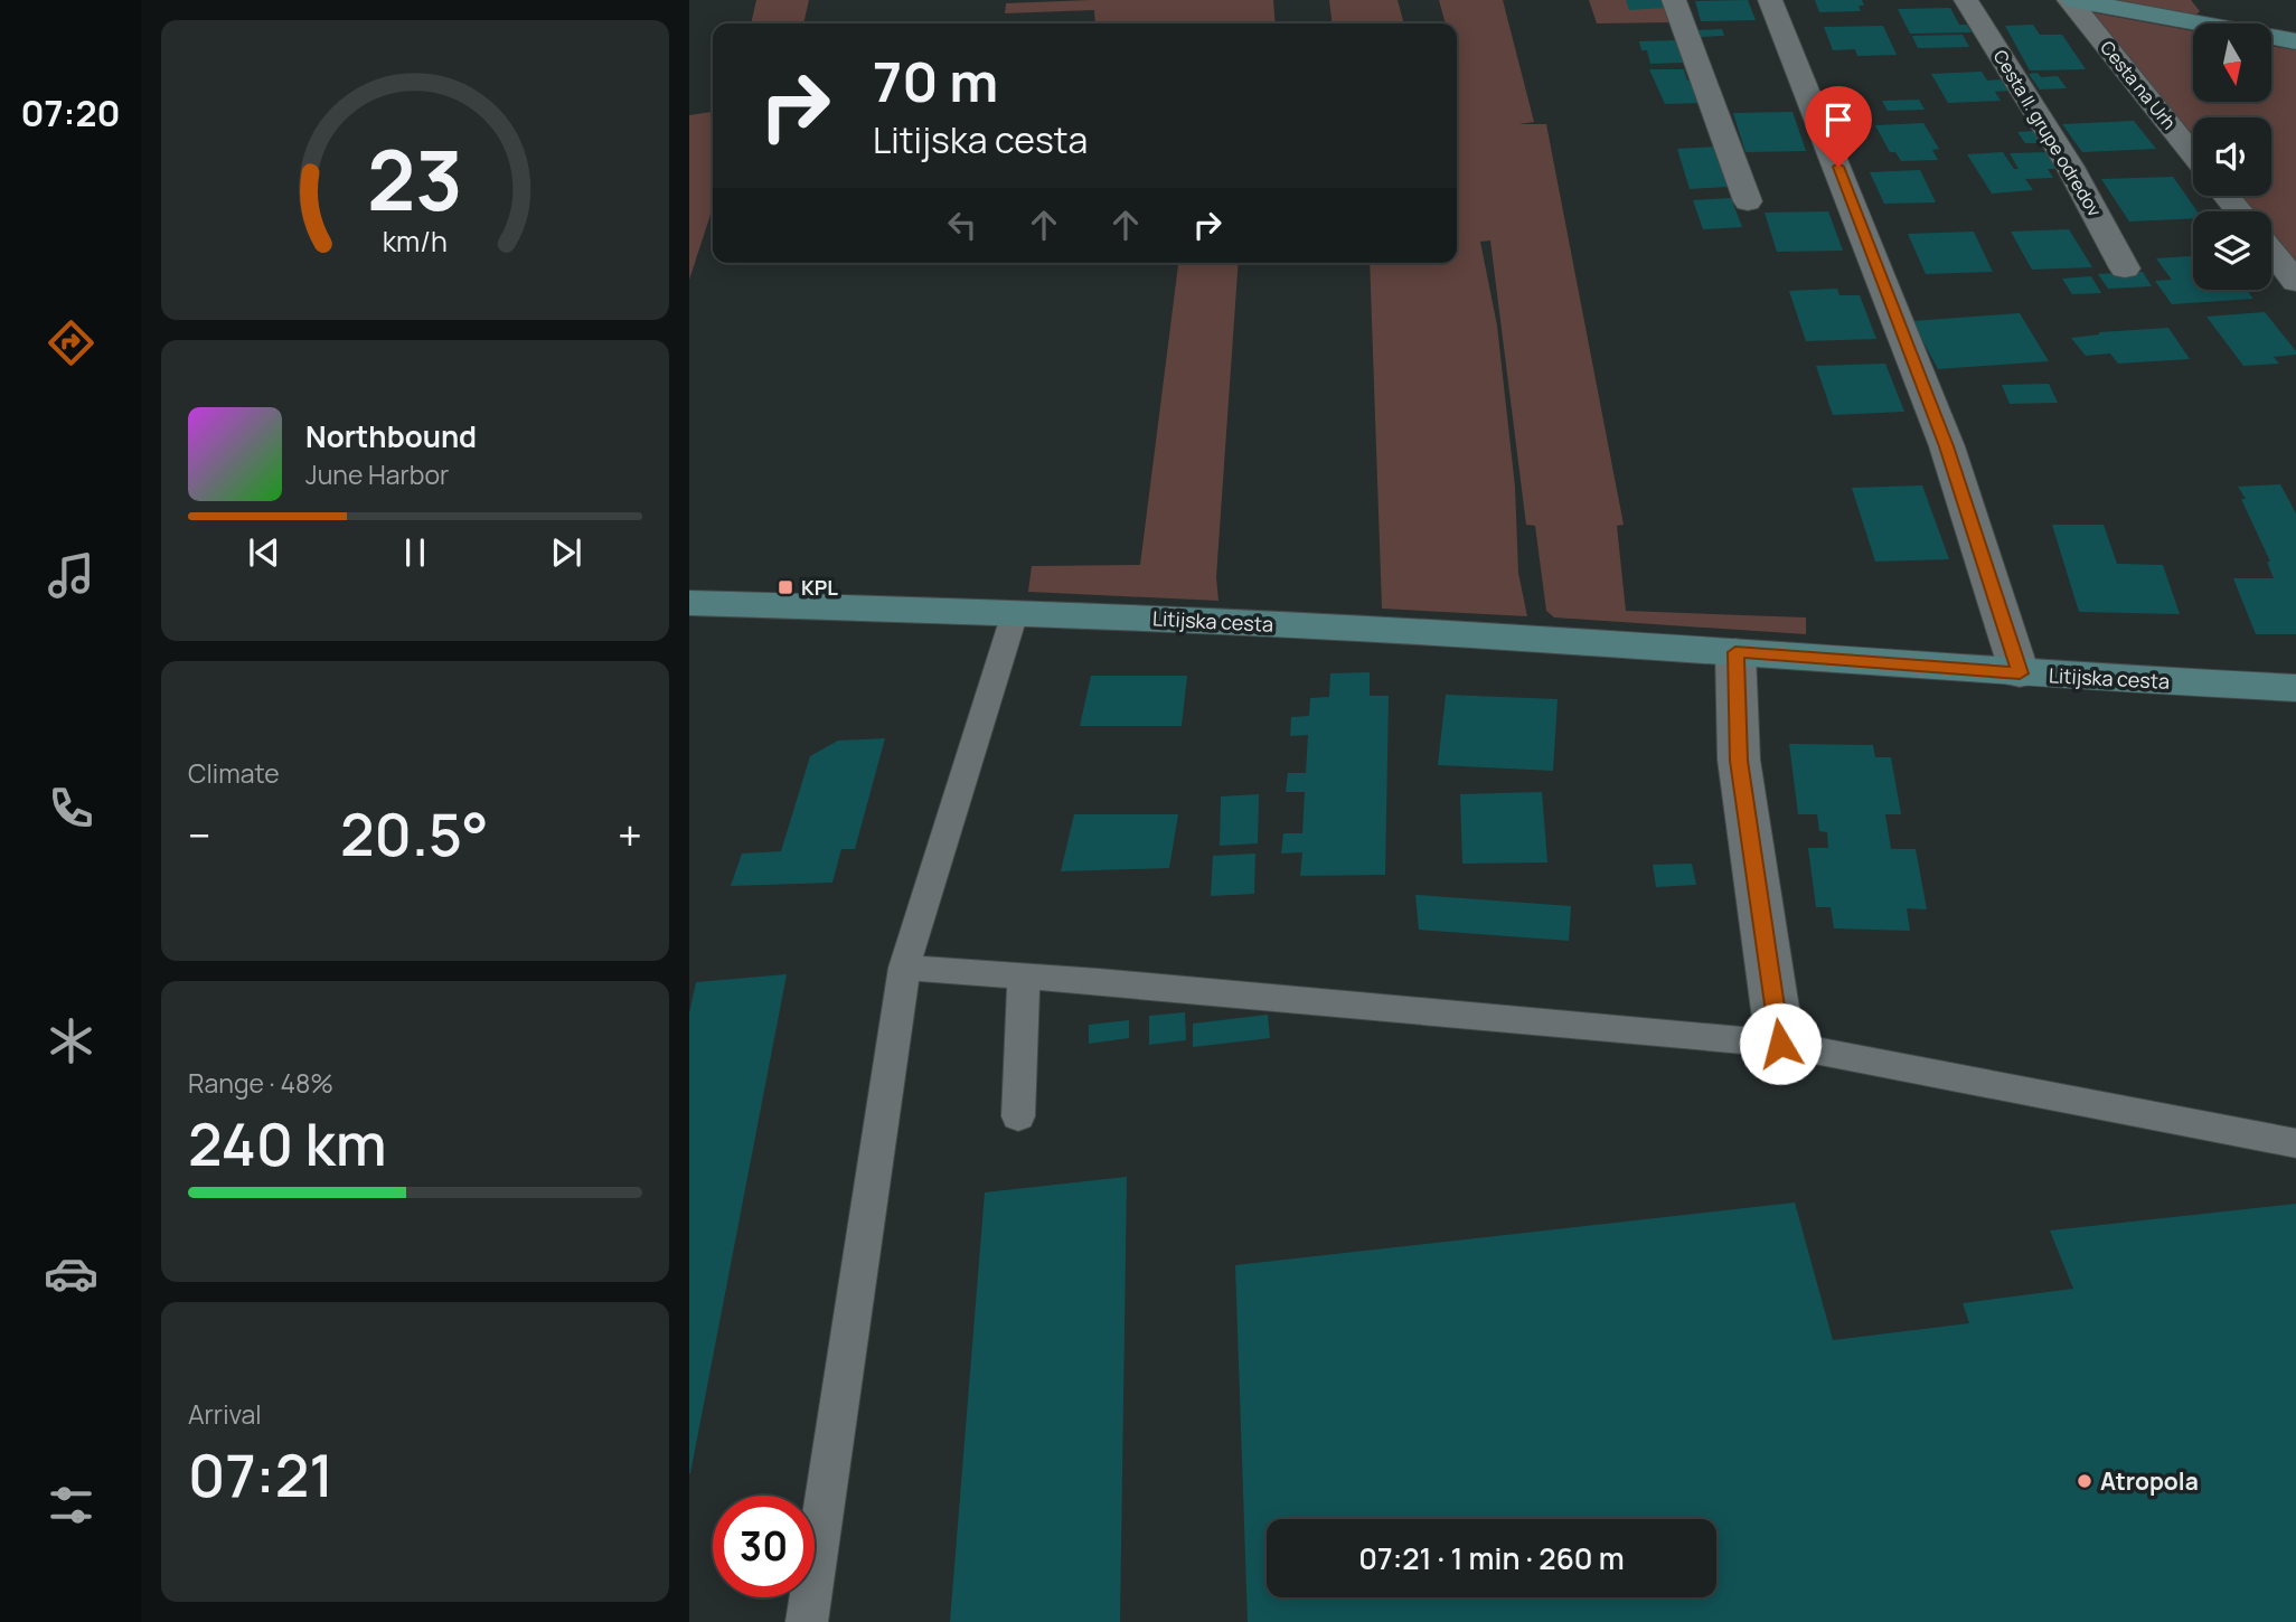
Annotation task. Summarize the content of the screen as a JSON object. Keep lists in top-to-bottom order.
{
  "streets": {
    "main road": ["Litijska cesta"],
    "street": ["Cesta na Urh", "Cesta II. grupe odredov"]
  },
  "places": {
    "transit": ["KPL"],
    "other": ["Atropola"]
  },
  "north": "bottom",
  "page": {
    "tabs": "07:20",
    "turn": ["70 m", "Litijska cesta"],
    "song": ["Northbound", "June Harbor"],
    "tile": [
      "Climate",
      ["Range · 48%", "240 km"],
      ["Arrival", "07:21"]
    ],
    "heat": ["−", "20.5°", "+"],
    "limit": "30",
    "trip": "07:21 · 1 min · 260 m",
    "gauge": ["23", "km/h"]
  }
}
